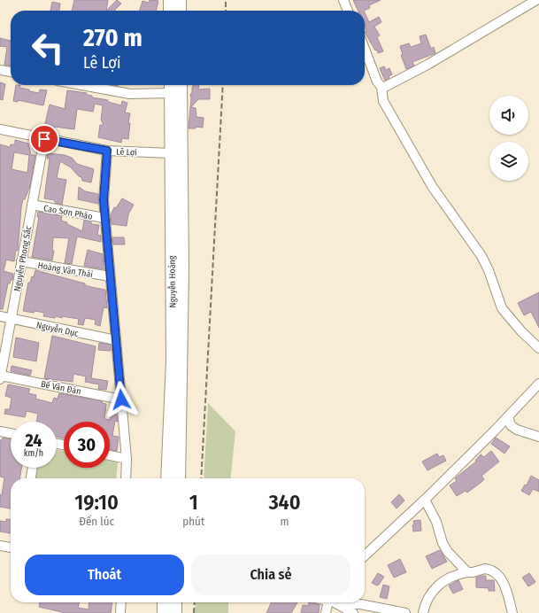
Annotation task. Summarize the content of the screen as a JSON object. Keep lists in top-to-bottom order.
{
  "streets": {
    "highway": ["Nguyễn Hoàng"],
    "street": [
      "Lê Lợi",
      "Cao Sơn Pháo",
      "Nguyễn Phong Sắc",
      "Hoàng Văn Thái",
      "Nguyễn Dục",
      "Bế Văn Đàn"
    ]
  },
  "crossings": [
    ["Lê Lợi", "Nguyễn Phong Sắc"],
    ["Lê Lợi", "Nguyễn Hoàng"],
    ["Cao Sơn Pháo", "Nguyễn Phong Sắc"],
    ["Nguyễn Phong Sắc", "Hoàng Văn Thái"],
    ["Nguyễn Phong Sắc", "Nguyễn Dục"],
    ["Nguyễn Phong Sắc", "Bế Văn Đàn"]
  ],
  "page": {
    "turn": ["270 m", "Lê Lợi"],
    "speed": "24 km/h",
    "limit": "30",
    "eta": [
      "19:10",
      "Đến lúc",
      "1",
      "phút",
      "340",
      "m"
    ],
    "buttons": ["Thoát", "Chia sẻ"]
  }
}
